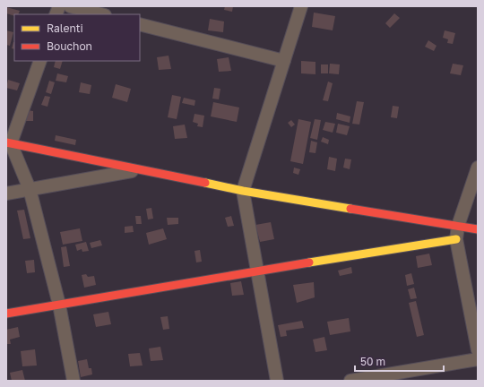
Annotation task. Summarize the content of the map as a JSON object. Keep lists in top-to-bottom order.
{
  "legend": ["Ralenti", "Bouchon"],
  "scale_bar": "50 m"
}
